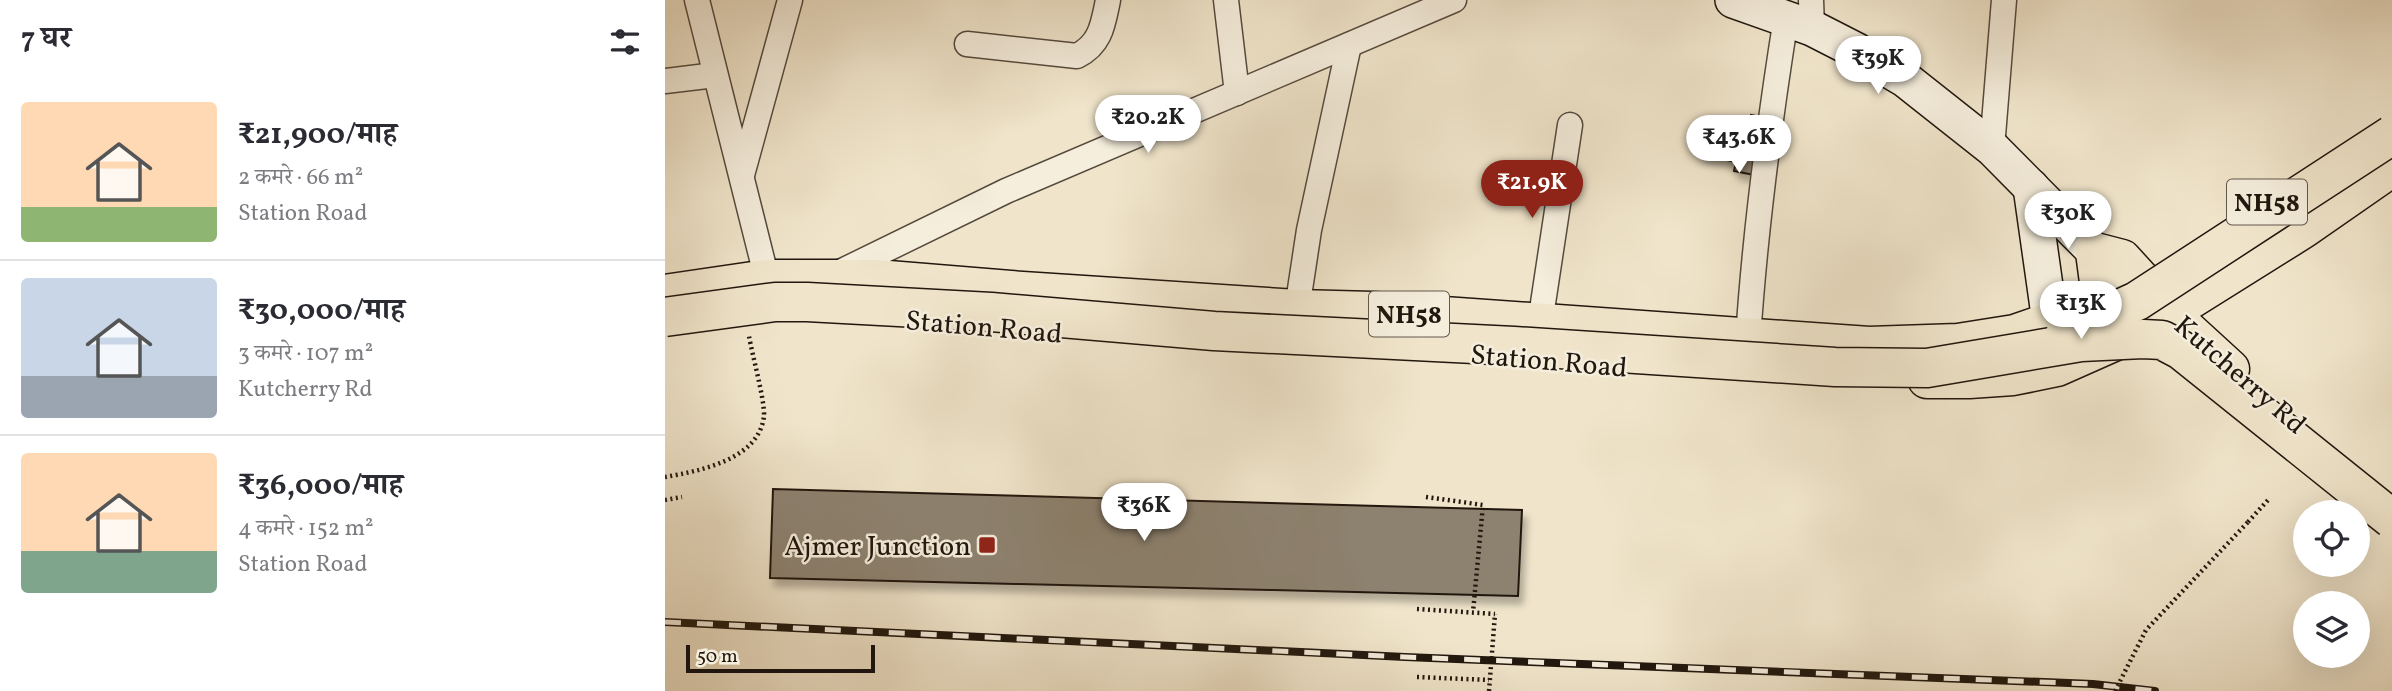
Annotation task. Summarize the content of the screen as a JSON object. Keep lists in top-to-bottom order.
{
  "streets": {
    "highway": ["NH58", "Station Road", "Kutcherry Rd"]
  },
  "crossings": [
    ["NH58", "Station Road"],
    ["NH58", "Kutcherry Rd"],
    ["Station Road", "Kutcherry Rd"]
  ],
  "places": {
    "transit": ["Ajmer Junction"]
  },
  "scale_bar": "50 m",
  "page": {
    "heading": "7 घर",
    "price": [
      "₹39K",
      "₹20.2K",
      "₹43.6K",
      "₹21.9K",
      "₹30K",
      "₹13K",
      "₹36K"
    ],
    "list": [
      {
        "name": "₹21,900/माह",
        "note": "2 कमरे · 66 m² · Station Road"
      },
      {
        "name": "₹30,000/माह",
        "note": "3 कमरे · 107 m² · Kutcherry Rd"
      },
      {
        "name": "₹36,000/माह",
        "note": "4 कमरे · 152 m² · Station Road"
      }
    ],
    "scale": "50 m"
  }
}
